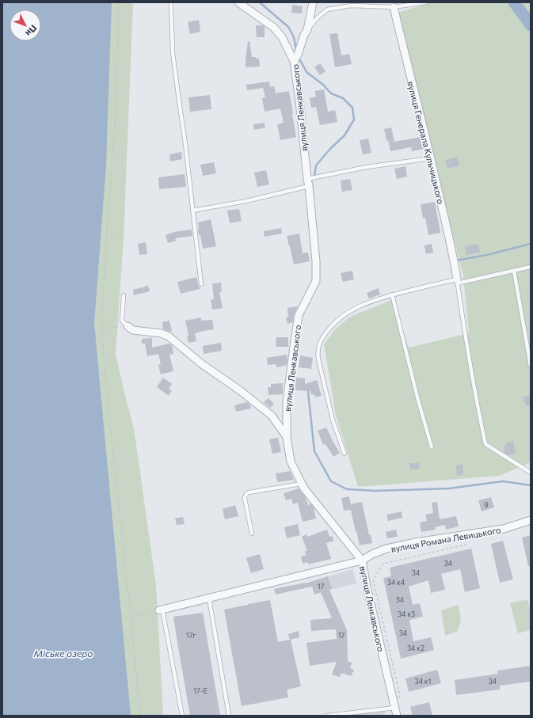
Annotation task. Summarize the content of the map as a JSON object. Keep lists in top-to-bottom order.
{
  "streets": {
    "street": ["вулиця Ленкавського", "вулиця Генерала Кульчицького", "вулиця Романа Левицького"]
  },
  "crossings": [
    ["вулиця Ленкавського", "вулиця Романа Левицького"]
  ],
  "water": ["Міське озеро"],
  "house_numbers": [
    "9",
    "34",
    "34",
    "34 к4",
    "17",
    "34",
    "34 к3",
    "34",
    "17г",
    "17",
    "34 к2",
    "34 к1",
    "34",
    "17-Е"
  ],
  "north": "bottom right"
}
